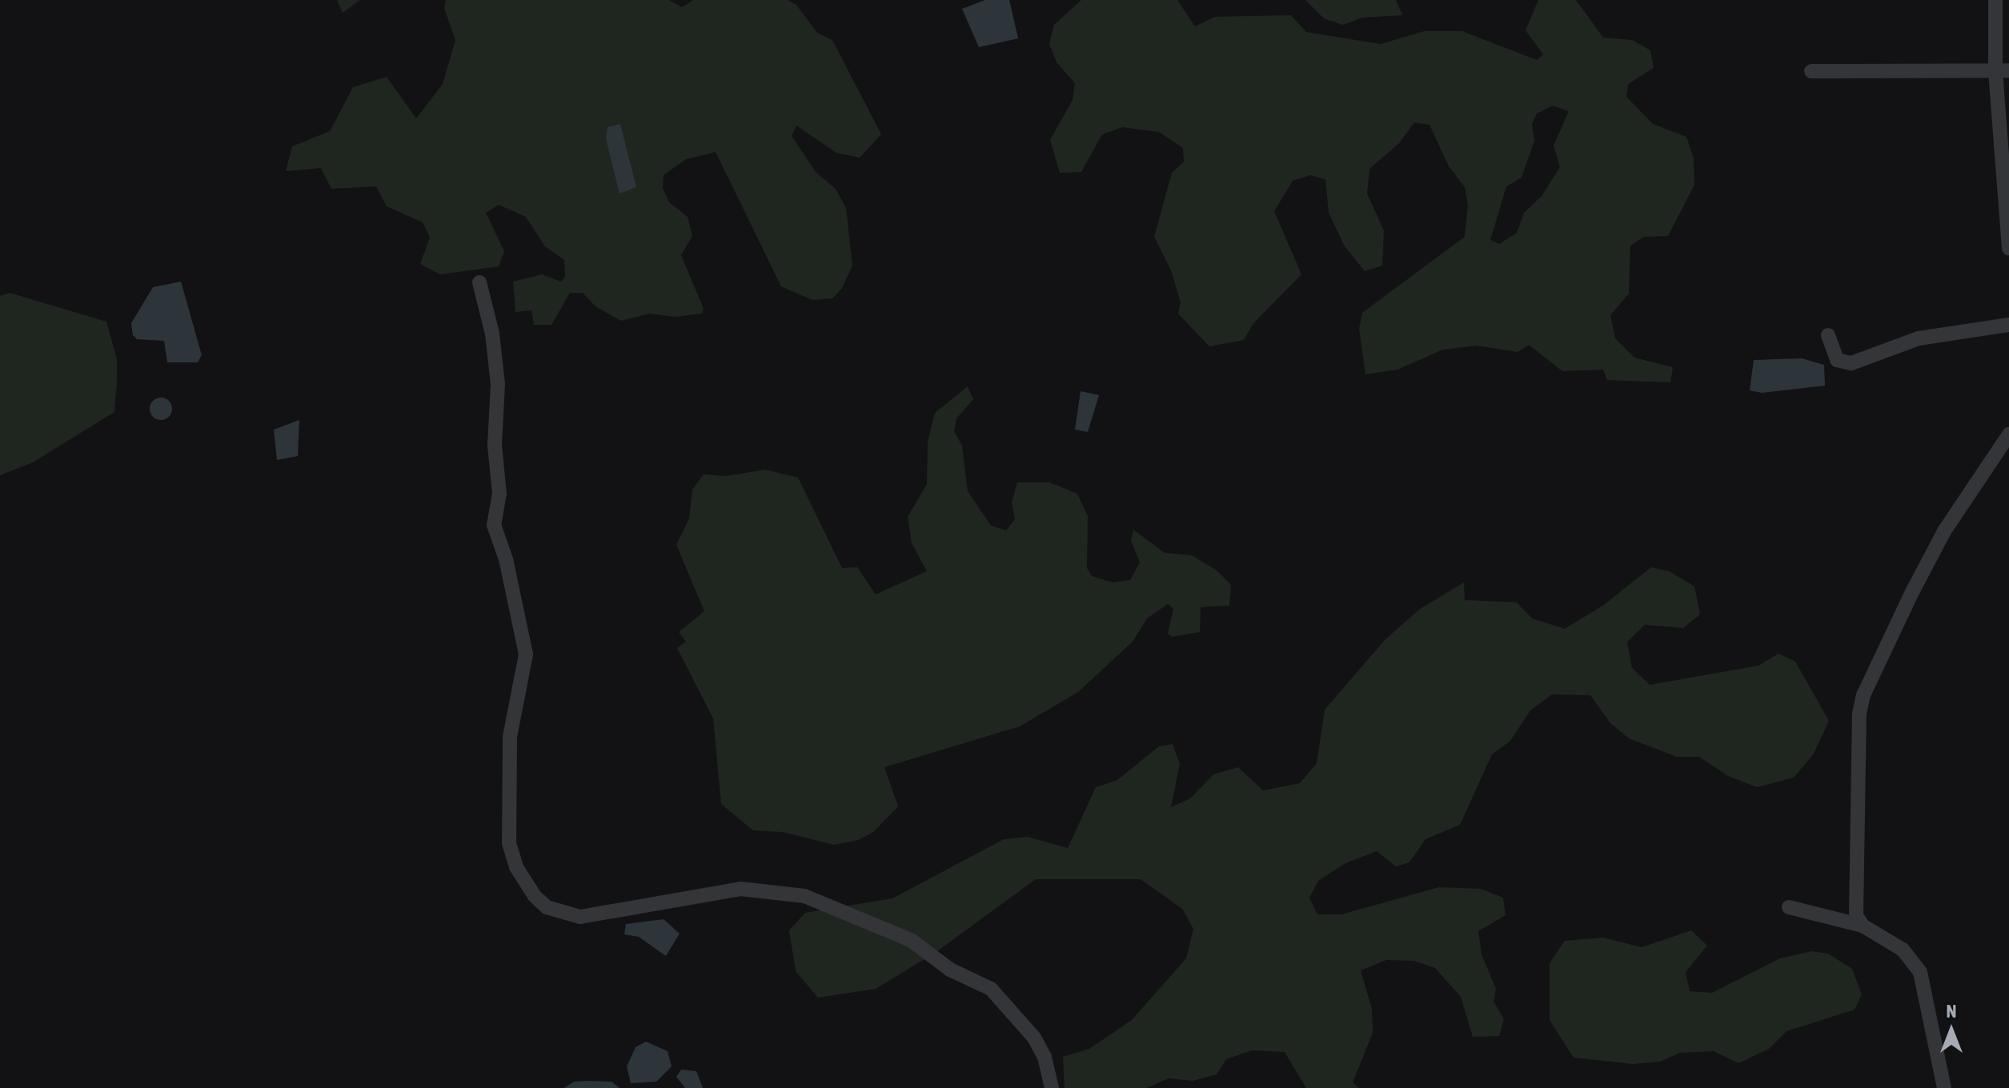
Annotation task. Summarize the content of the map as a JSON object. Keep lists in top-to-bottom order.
{
  "north": "top"
}
